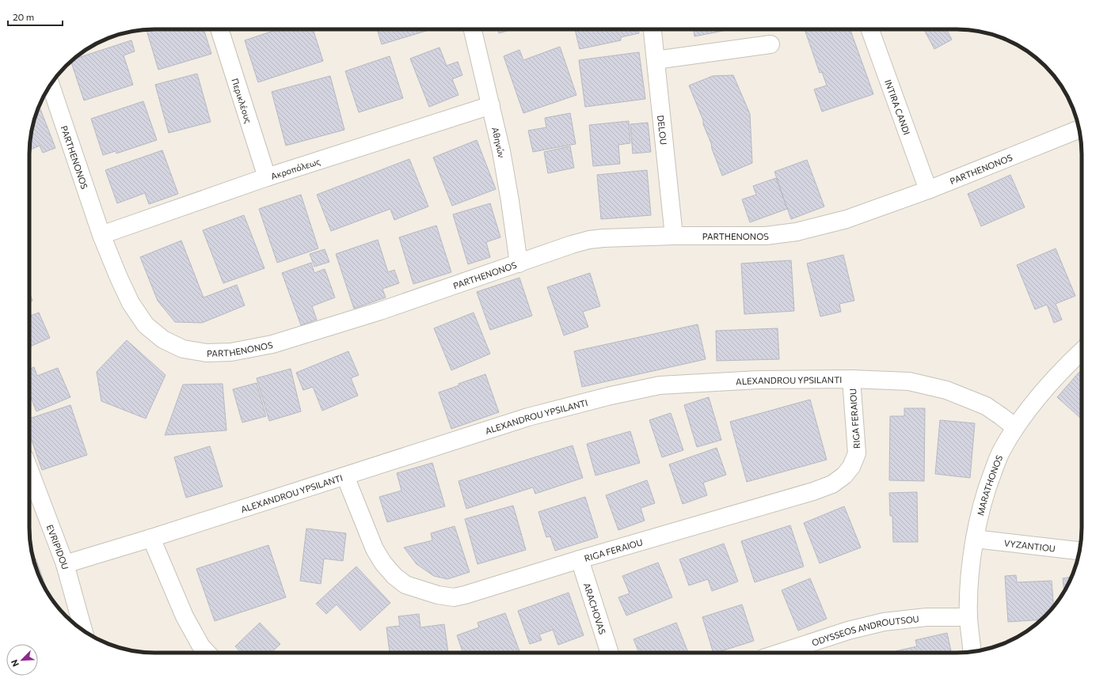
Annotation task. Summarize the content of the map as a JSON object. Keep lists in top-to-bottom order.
{
  "streets": {
    "street": [
      "Περικλέους",
      "INTIRA CANDI",
      "DELOU",
      "Αθηνών",
      "PARTHENONOS",
      "Ακροπόλεως",
      "ALEXANDROU YPSILANTI",
      "RIGA FERAIOU",
      "MARATHONOS",
      "VYZANTIOU",
      "EVRIPIDOU",
      "ARACHOVAS",
      "ODYSSEOS ANDROUTSOU"
    ]
  },
  "crossings": [
    ["Περικλέους", "Ακροπόλεως"],
    ["INTIRA CANDI", "PARTHENONOS"],
    ["DELOU", "PARTHENONOS"],
    ["Αθηνών", "PARTHENONOS"],
    ["Αθηνών", "Ακροπόλεως"],
    ["PARTHENONOS", "Ακροπόλεως"],
    ["ALEXANDROU YPSILANTI", "RIGA FERAIOU"],
    ["ALEXANDROU YPSILANTI", "MARATHONOS"],
    ["ALEXANDROU YPSILANTI", "EVRIPIDOU"],
    ["RIGA FERAIOU", "ARACHOVAS"],
    ["MARATHONOS", "VYZANTIOU"],
    ["MARATHONOS", "ODYSSEOS ANDROUTSOU"]
  ],
  "scale_bar": "20 m",
  "north": "bottom left"
}
